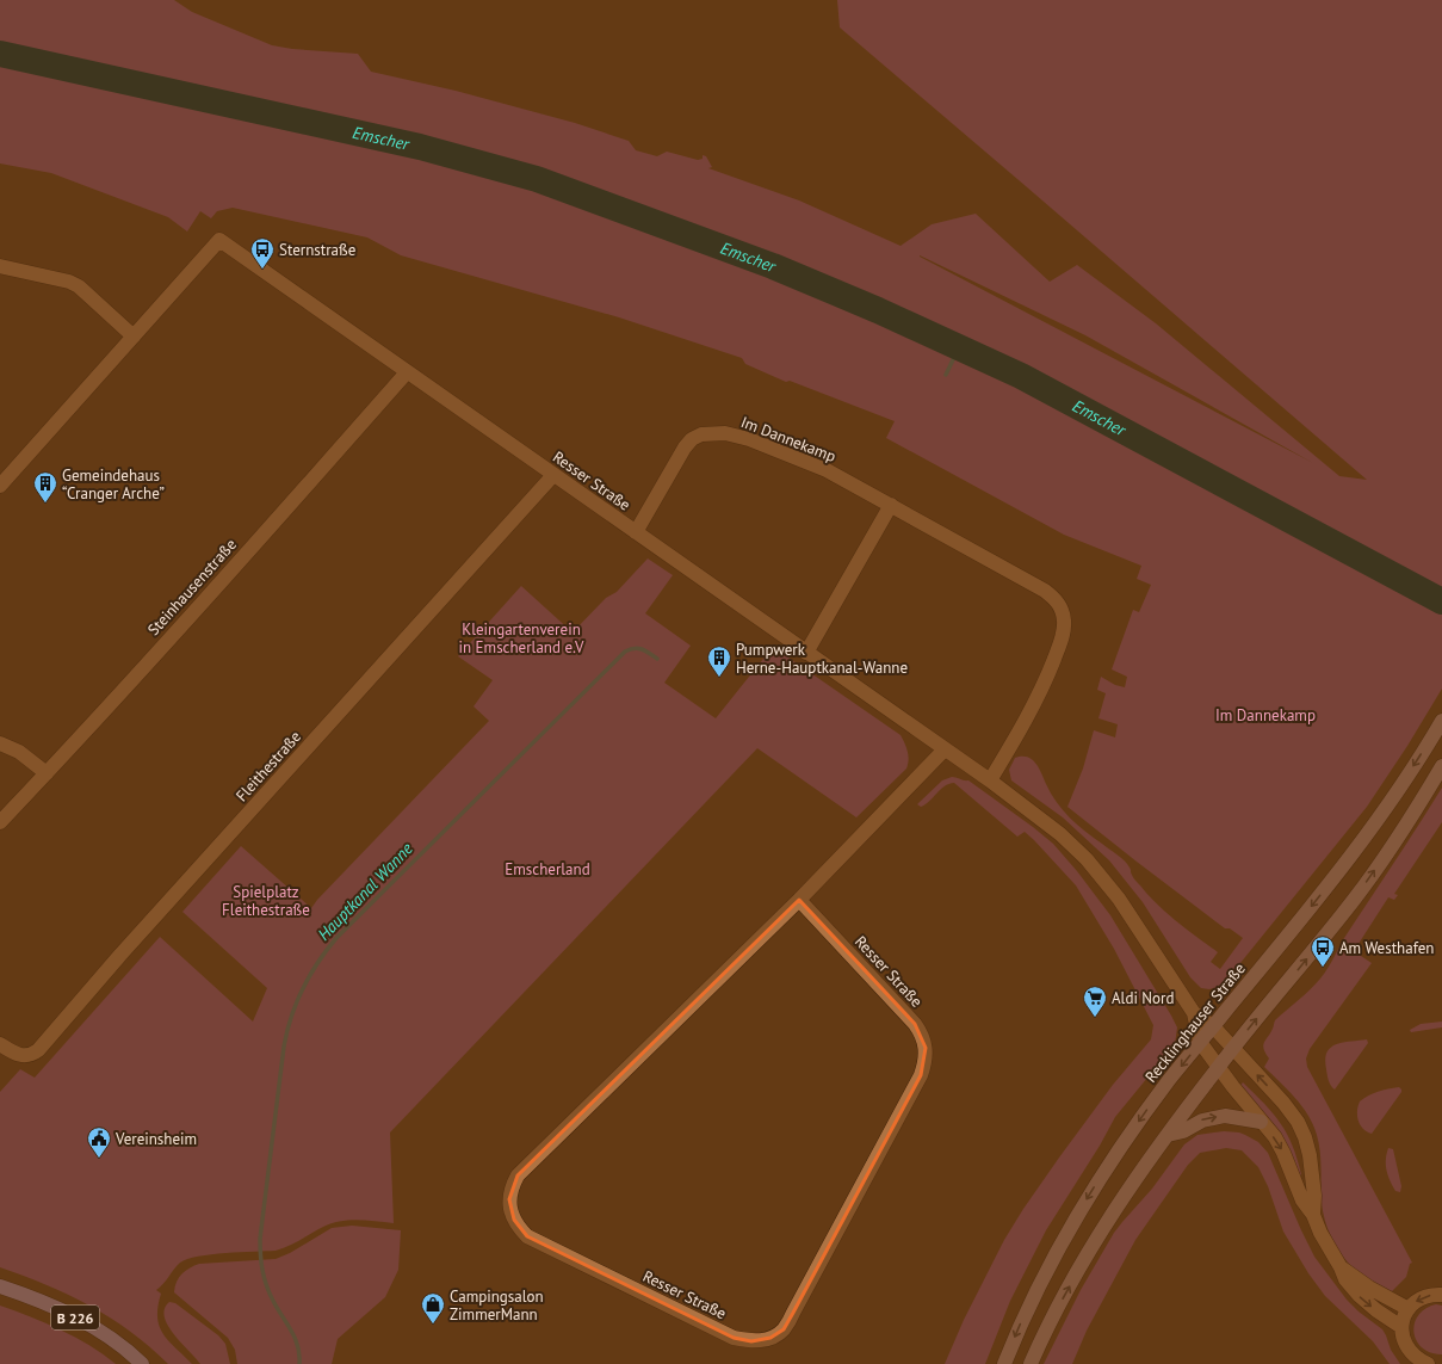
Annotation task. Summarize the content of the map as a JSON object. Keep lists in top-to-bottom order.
{
  "streets": {
    "main road": ["Recklinghauser Straße", "B 226"],
    "street": [
      "Im Dannekamp",
      "Resser Straße",
      "Steinhausenstraße",
      "Fleithestraße"
    ]
  },
  "crossings": [
    ["Im Dannekamp", "Resser Straße"],
    ["Resser Straße", "Steinhausenstraße"],
    ["Resser Straße", "Fleithestraße"],
    ["Resser Straße", "Recklinghauser Straße"]
  ],
  "water": ["Emscher", "Hauptkanal Wanne"],
  "parks": [
    "Kleingartenverein in Emscherland e.V",
    "Im Dannekamp",
    "Emscherland",
    "Spielplatz Fleithestraße"
  ],
  "places": {
    "bus stop": ["Sternstraße", "Am Westhafen"],
    "building": ["Gemeindehaus “Cranger Arche”", "Pumpwerk Herne-Hauptkanal-Wanne"],
    "supermarket": ["Aldi Nord"],
    "public building": ["Vereinsheim"],
    "shop": ["Campingsalon ZimmerMann"]
  }
}
